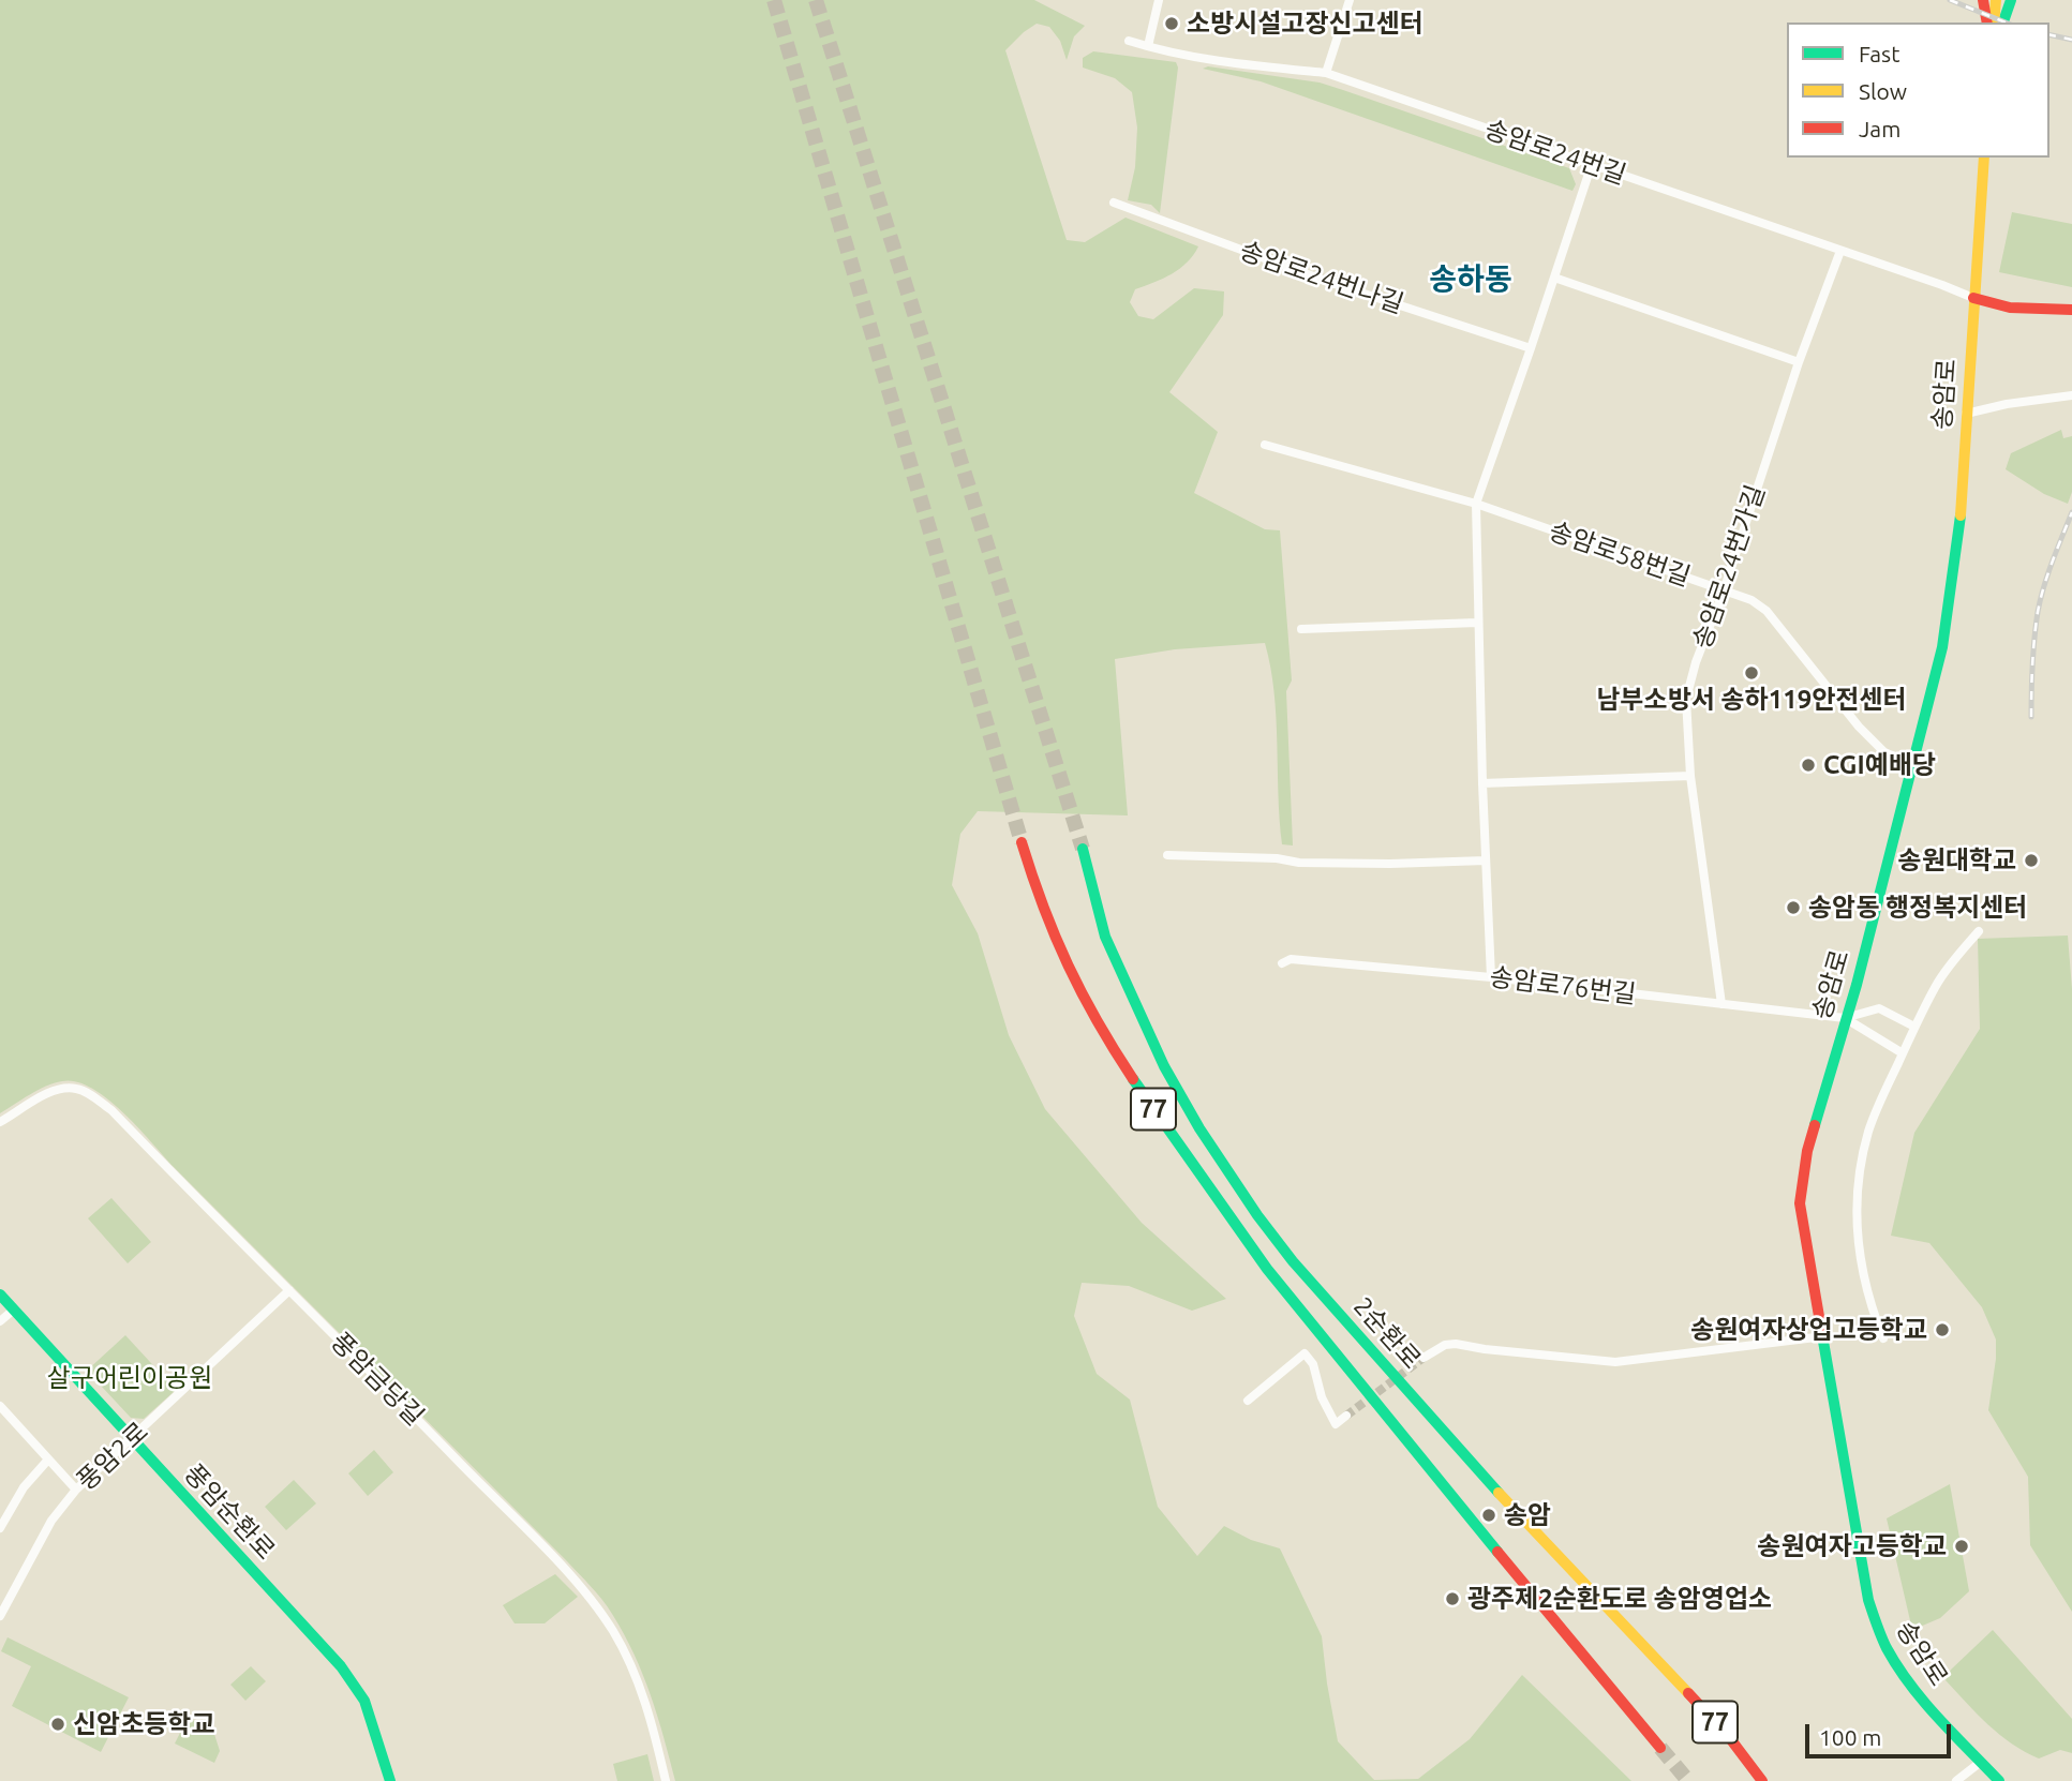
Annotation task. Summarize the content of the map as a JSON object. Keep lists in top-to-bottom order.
{
  "streets": {
    "main road": [
      "송암로",
      "77",
      "2순환로",
      "풍암순환로"
    ],
    "street": [
      "송암로24번길",
      "송암로24번나길",
      "송암로58번길",
      "송암로24번가길",
      "송암로76번길",
      "풍암금당길",
      "풍암2로"
    ]
  },
  "crossings": [
    ["송암로24번길", "송암로"],
    ["송암로24번길", "송암로24번가길"],
    ["송암로", "송암로58번길"],
    ["송암로", "송암로76번길"],
    ["송암로58번길", "송암로24번가길"],
    ["송암로24번가길", "송암로76번길"],
    ["풍암금당길", "풍암2로"],
    ["풍암2로", "풍암순환로"]
  ],
  "districts": ["송하동"],
  "parks": ["살구어린이공원"],
  "places": [
    "소방시설고장신고센터",
    "남부소방서 송하119안전센터",
    "CGI예배당",
    "송원대학교",
    "송암동 행정복지센터",
    "송원여자상업고등학교",
    "송암",
    "송원여자고등학교",
    "광주제2순환도로 송암영업소",
    "신암초등학교"
  ],
  "legend": ["Fast", "Slow", "Jam"],
  "scale_bar": "100 m"
}
